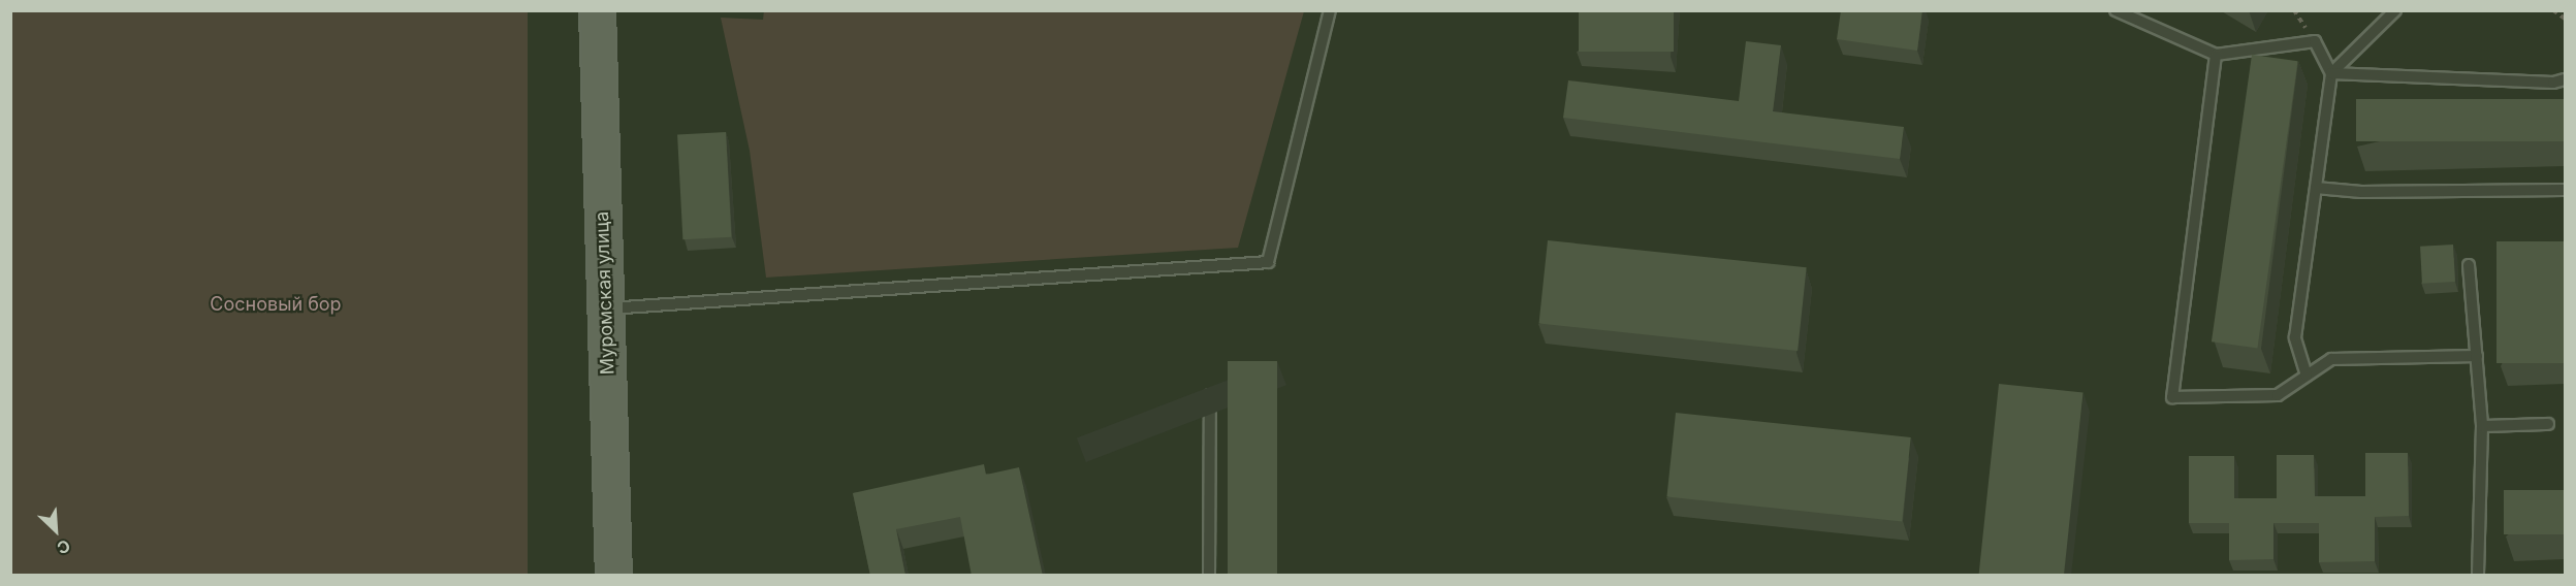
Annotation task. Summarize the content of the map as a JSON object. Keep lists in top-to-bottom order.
{
  "streets": {
    "main road": ["Муромская улица"]
  },
  "parks": ["Сосновый бор"],
  "north": "bottom right"
}
